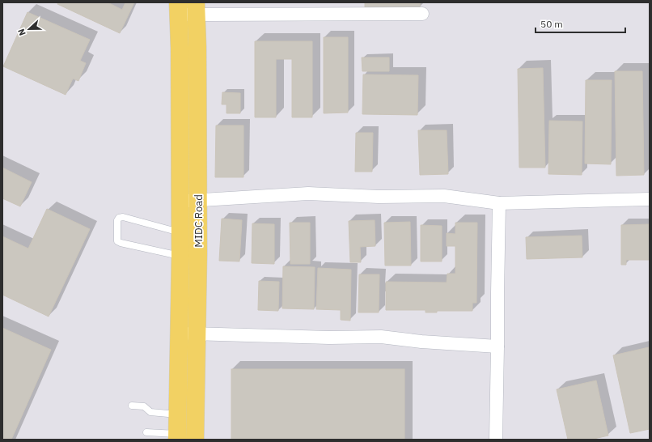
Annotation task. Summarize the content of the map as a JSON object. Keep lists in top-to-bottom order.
{
  "streets": {
    "main road": ["MIDC Road"]
  },
  "scale_bar": "50 m",
  "north": "left"
}
